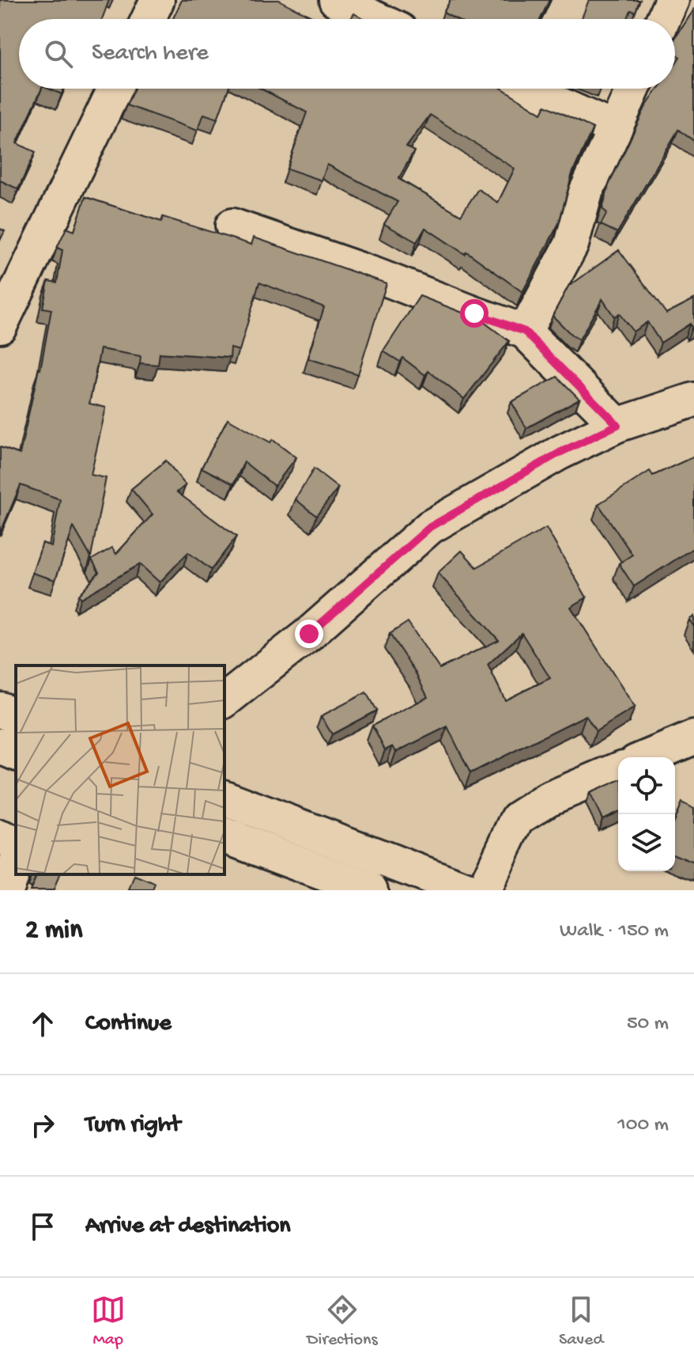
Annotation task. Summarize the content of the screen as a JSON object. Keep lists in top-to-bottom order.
{
  "page": {
    "search": "Search here",
    "heading": ["2 min", "Walk · 150 m"],
    "list": [
      ["Continue", "50 m"],
      ["Turn right", "100 m"],
      "Arrive at destination"
    ],
    "nav": ["Map", "Directions", "Saved"]
  }
}
